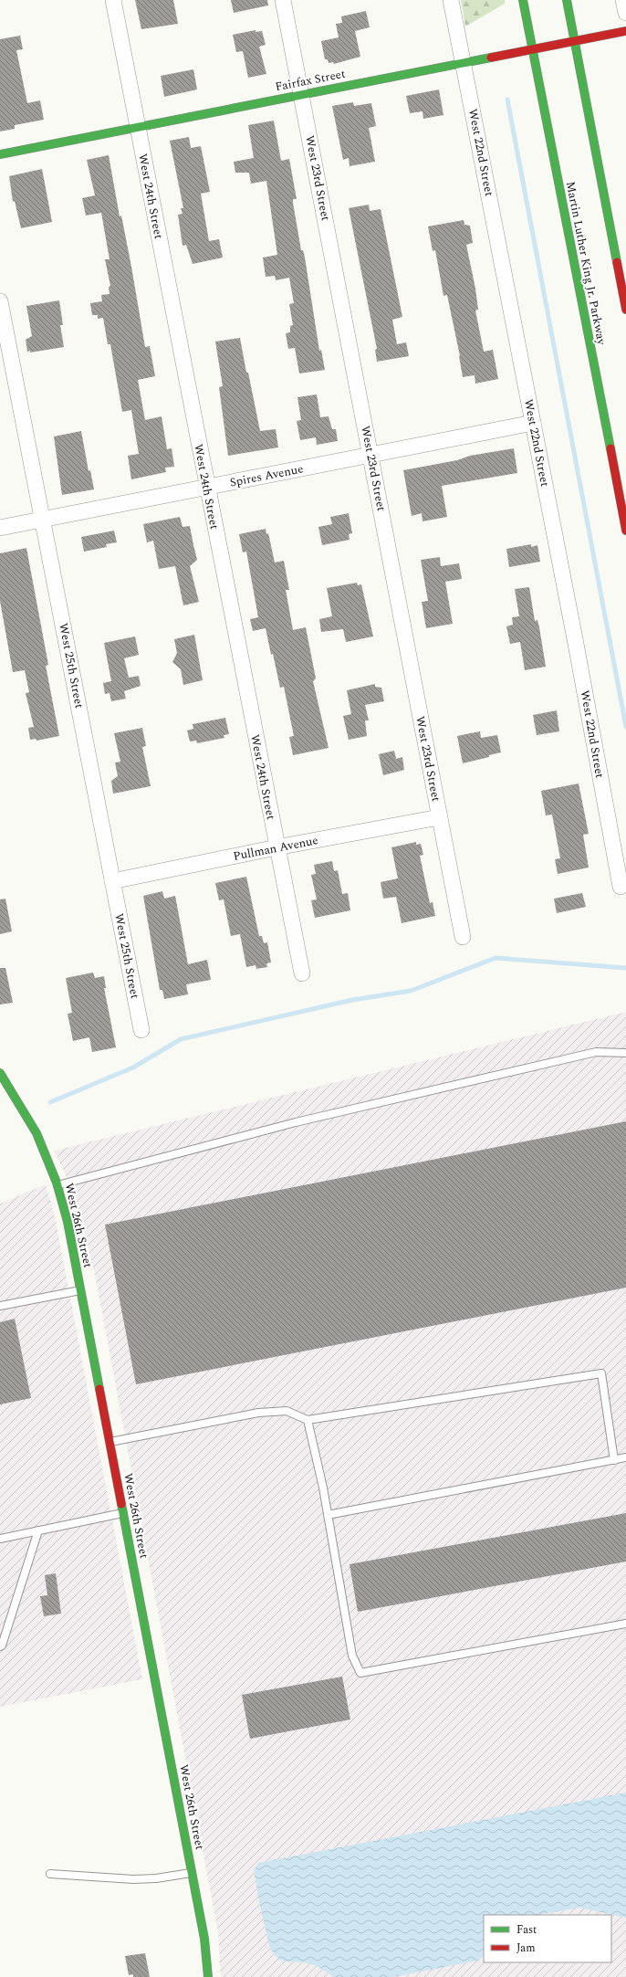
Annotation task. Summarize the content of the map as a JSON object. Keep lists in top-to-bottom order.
{
  "streets": {
    "main road": ["Fairfax Street", "Martin Luther King Jr. Parkway", "West 26th Street"],
    "street": [
      "West 22nd Street",
      "West 23rd Street",
      "West 24th Street",
      "Spires Avenue",
      "West 25th Street",
      "Pullman Avenue"
    ]
  },
  "crossings": [
    ["Fairfax Street", "West 22nd Street"],
    ["Fairfax Street", "West 23rd Street"],
    ["Fairfax Street", "West 24th Street"],
    ["Fairfax Street", "Martin Luther King Jr. Parkway"],
    ["West 22nd Street", "Spires Avenue"],
    ["West 23rd Street", "Spires Avenue"],
    ["West 23rd Street", "Pullman Avenue"],
    ["West 24th Street", "Spires Avenue"],
    ["West 24th Street", "Pullman Avenue"],
    ["Spires Avenue", "West 25th Street"],
    ["West 25th Street", "Pullman Avenue"]
  ],
  "legend": ["Fast", "Jam"]
}
